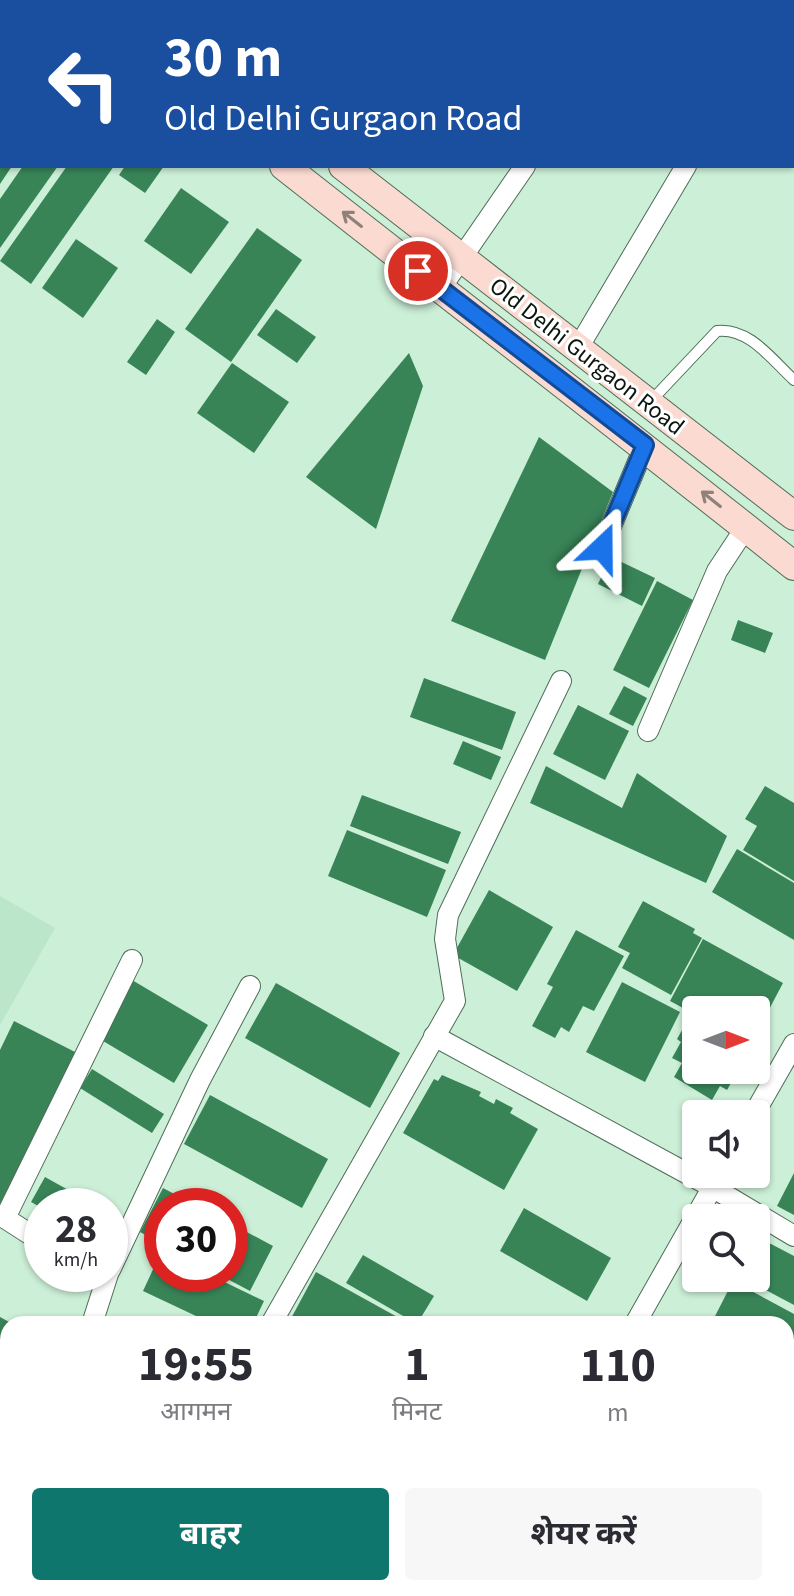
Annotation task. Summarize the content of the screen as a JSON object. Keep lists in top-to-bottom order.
{
  "streets": {
    "main road": ["Old Delhi Gurgaon Road"]
  },
  "north": "right",
  "page": {
    "turn": ["30 m", "Old Delhi Gurgaon Road"],
    "speed": "28 km/h",
    "limit": "30",
    "eta": [
      "19:55",
      "आगमन",
      "1",
      "मिनट",
      "110",
      "m"
    ],
    "buttons": ["बाहर", "शेयर करें"]
  }
}
